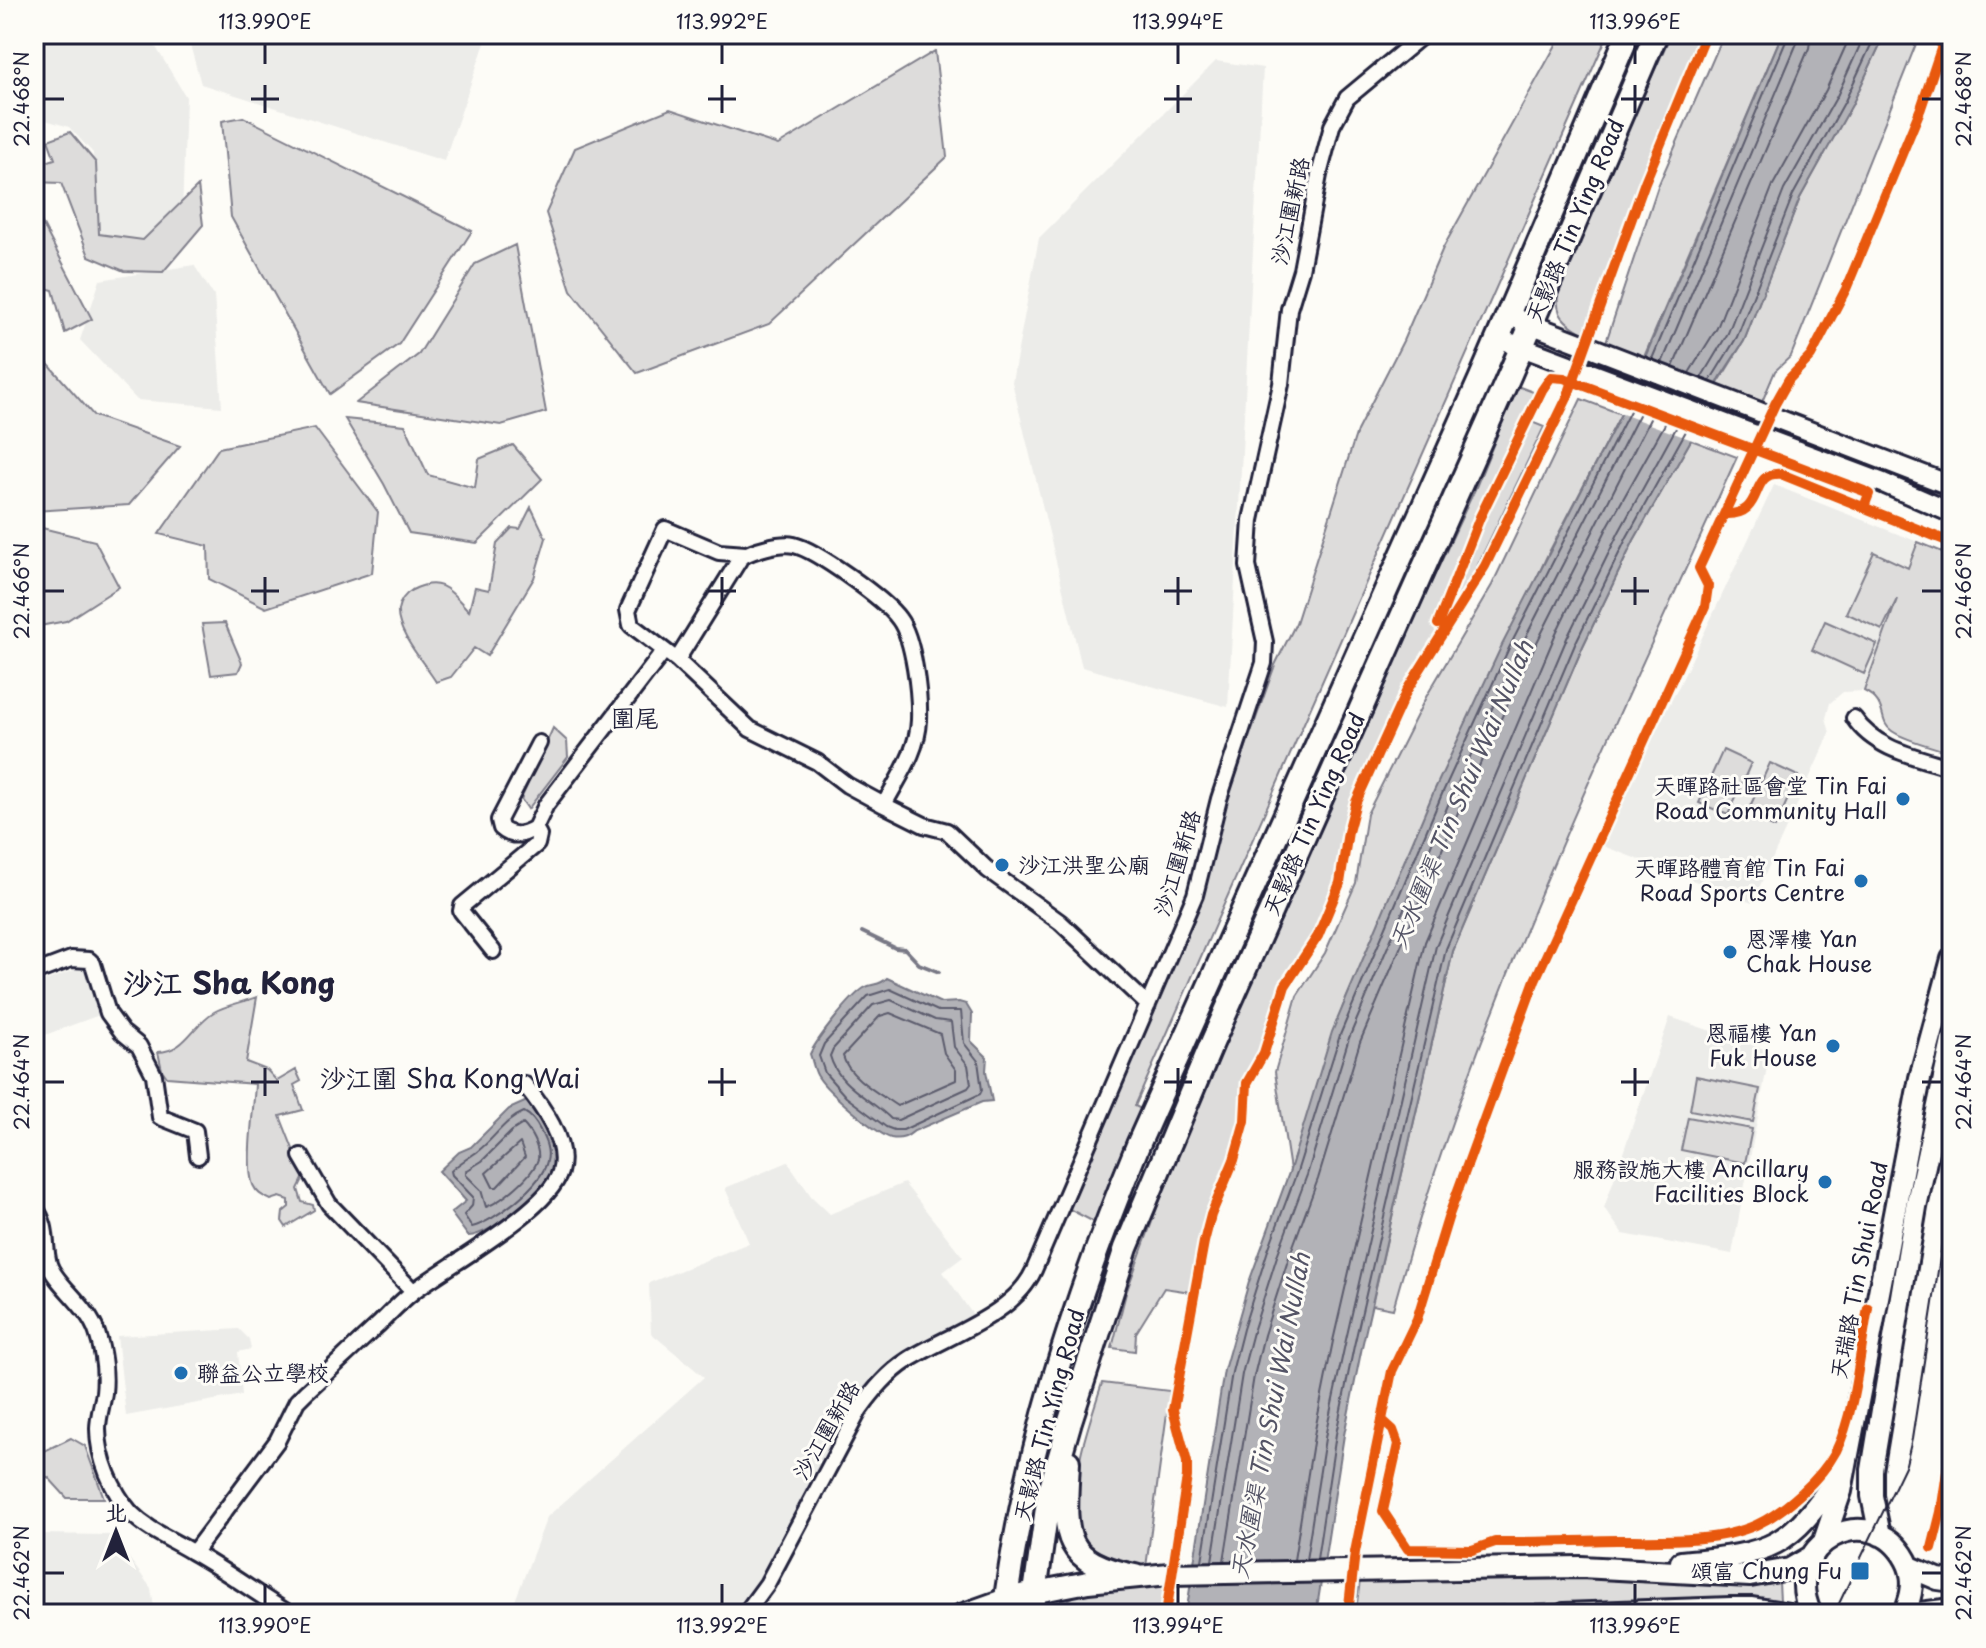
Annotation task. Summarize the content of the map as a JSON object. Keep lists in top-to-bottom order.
{
  "streets": {
    "main road": ["天影路 Tin Ying Road", "天瑞路 Tin Shui Road"],
    "street": ["沙江圍新路"]
  },
  "districts": ["圍尾", "沙江 Sha Kong", "沙江圍 Sha Kong Wai"],
  "water": ["天水圍渠 Tin Shui Wai Nullah"],
  "places": {
    "other": [
      "天暉路社區會堂 Tin Fai Road Community Hall",
      "沙江洪聖公廟",
      "天暉路體育館 Tin Fai Road Sports Centre",
      "恩澤樓 Yan Chak House",
      "恩福樓 Yan Fuk House",
      "服務設施大樓 Ancillary Facilities Block",
      "聯益公立學校"
    ],
    "transit": ["頌富 Chung Fu"]
  },
  "north": "top",
  "coordinates": [
    "113.990°E",
    "113.992°E",
    "113.994°E",
    "113.996°E",
    "22.468°N",
    "22.466°N",
    "22.464°N",
    "22.462°N"
  ]
}
